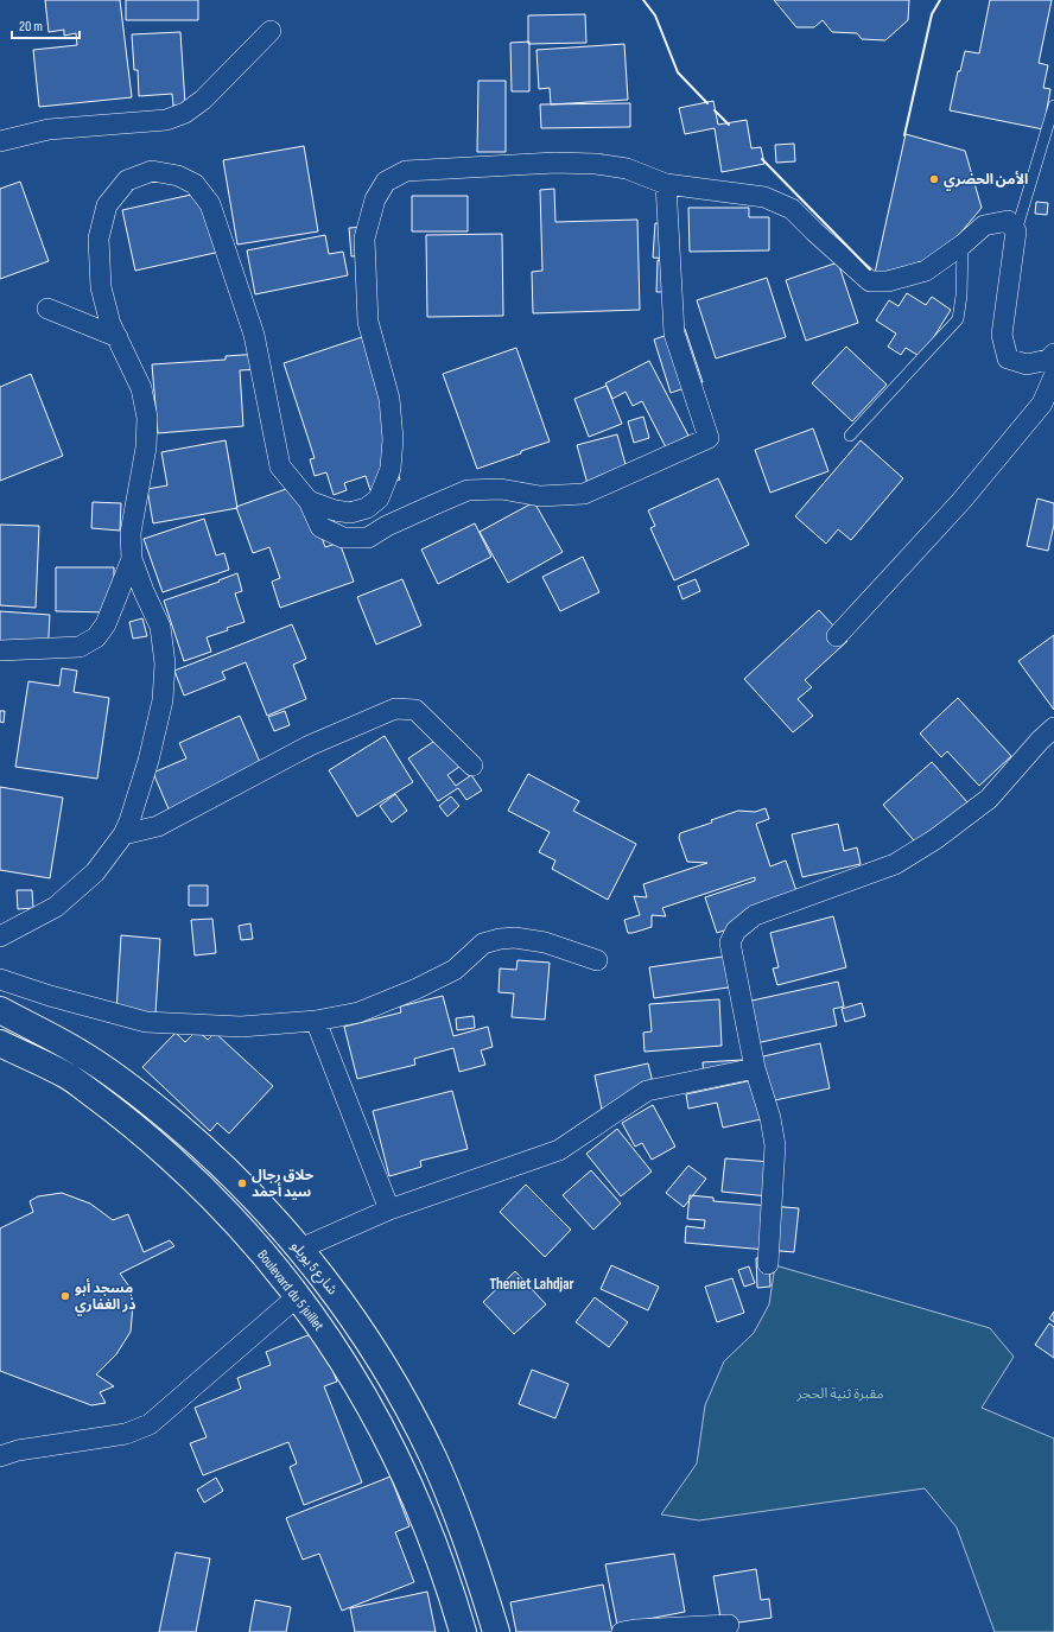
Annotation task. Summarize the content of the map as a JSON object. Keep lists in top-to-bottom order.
{
  "streets": {
    "main road": ["شارع 5 يويلو", "Boulevard du 5 juillet"]
  },
  "districts": ["Theniet Lahdjar"],
  "parks": ["مقبرة ثنية الحجر"],
  "places": ["الأمن الحضري", "حلاق رجال سيد أحمد", "مسجد أبو ذر الغفاري"],
  "scale_bar": "20 m"
}
